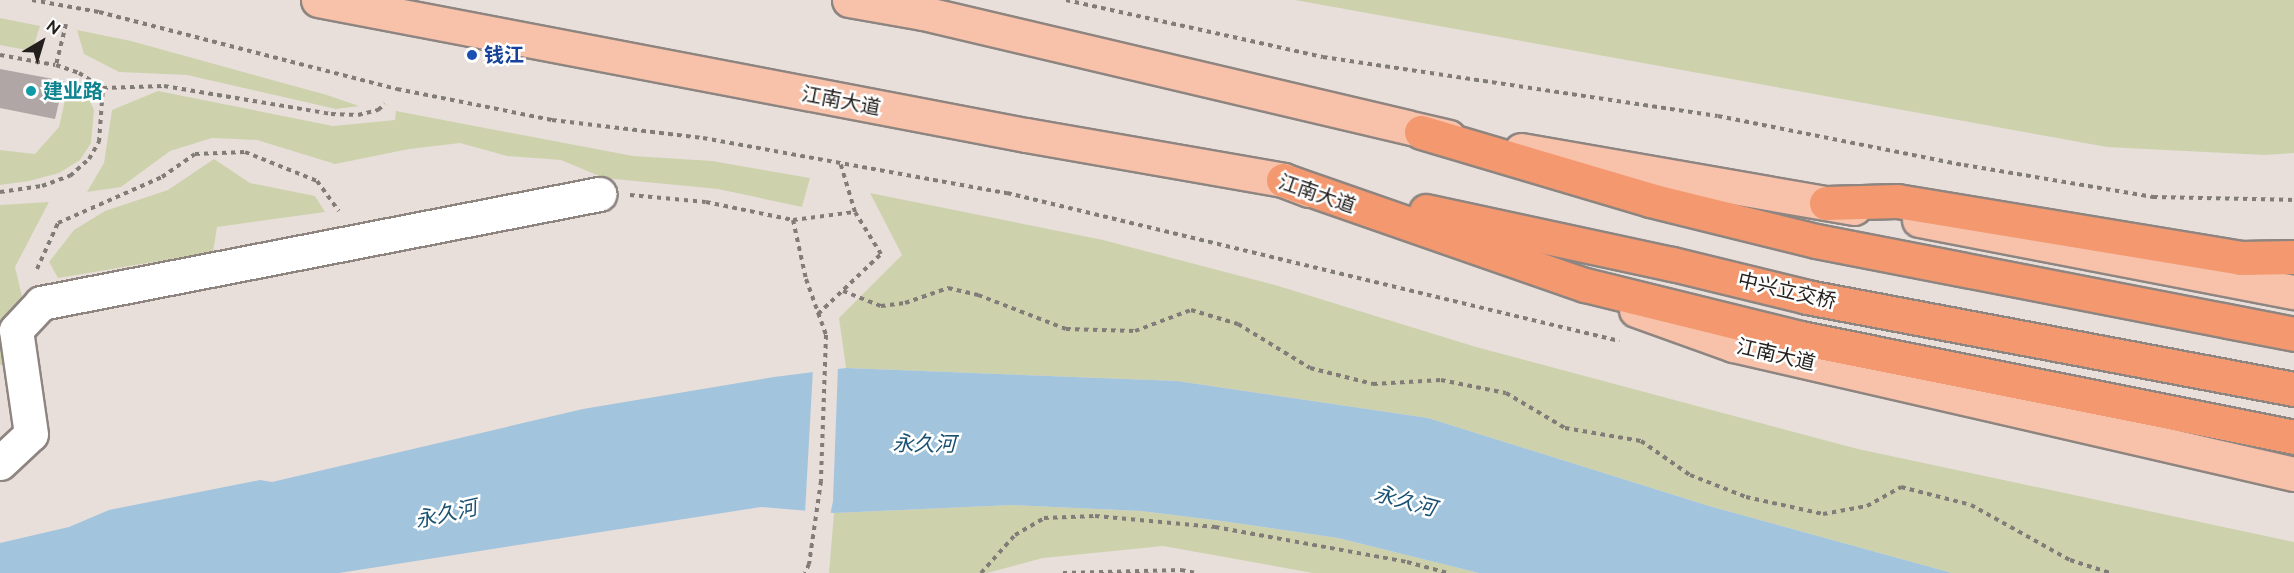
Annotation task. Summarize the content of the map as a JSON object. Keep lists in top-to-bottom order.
{
  "streets": {
    "highway": ["中兴立交桥"],
    "main road": ["江南大道"]
  },
  "crossings": [
    ["江南大道", "中兴立交桥"]
  ],
  "water": ["永久河"],
  "places": ["钱江", "建业路"],
  "north": "top right"
}
